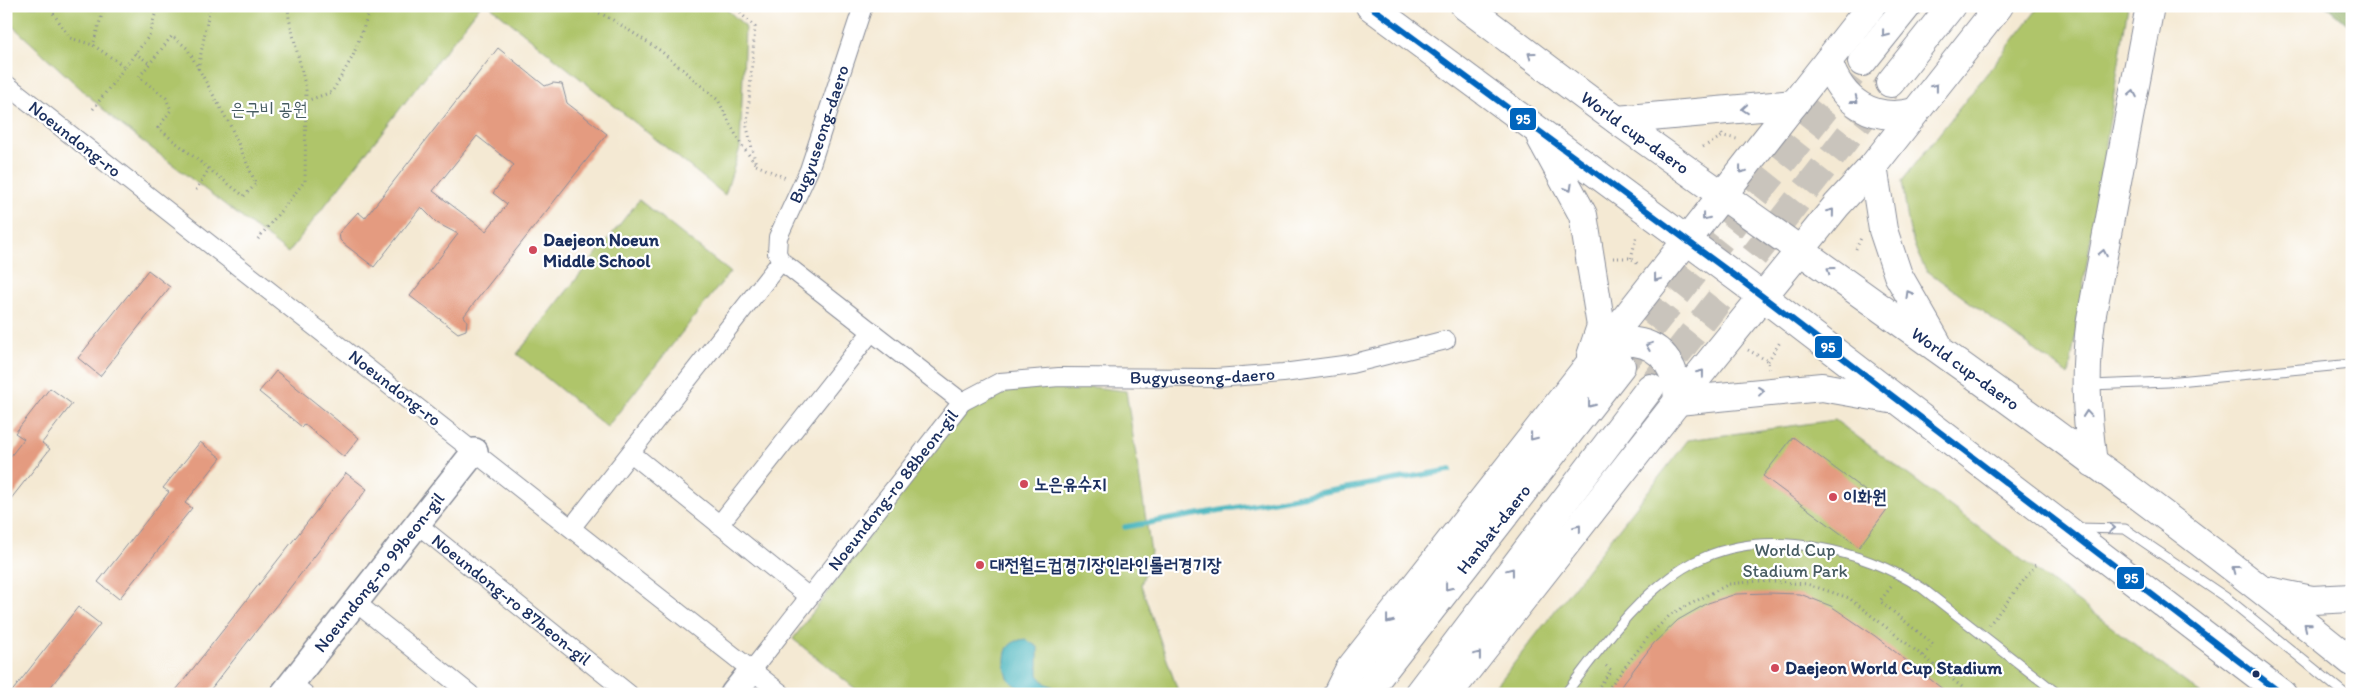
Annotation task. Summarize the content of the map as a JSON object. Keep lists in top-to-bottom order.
{
  "streets": {
    "main road": ["World cup-daero", "Hanbat-daero"],
    "street": [
      "Bugyuseong-daero",
      "Noeundong-ro",
      "Noeundong-ro 88beon-gil",
      "Noeundong-ro 99beon-gil",
      "Noeundong-ro 87beon-gil"
    ]
  },
  "crossings": [
    ["Bugyuseong-daero", "Noeundong-ro 88beon-gil"],
    ["Noeundong-ro", "Noeundong-ro 88beon-gil"],
    ["Noeundong-ro", "Noeundong-ro 99beon-gil"],
    ["Noeundong-ro 99beon-gil", "Noeundong-ro 87beon-gil"]
  ],
  "parks": ["은구비 공원", "World Cup Stadium Park"],
  "places": [
    "Daejeon Noeun Middle School",
    "노은유수지",
    "이화원",
    "대전월드컵경기장인라인롤러경기장",
    "Daejeon World Cup Stadium"
  ],
  "lines": ["transit line 95"]
}
